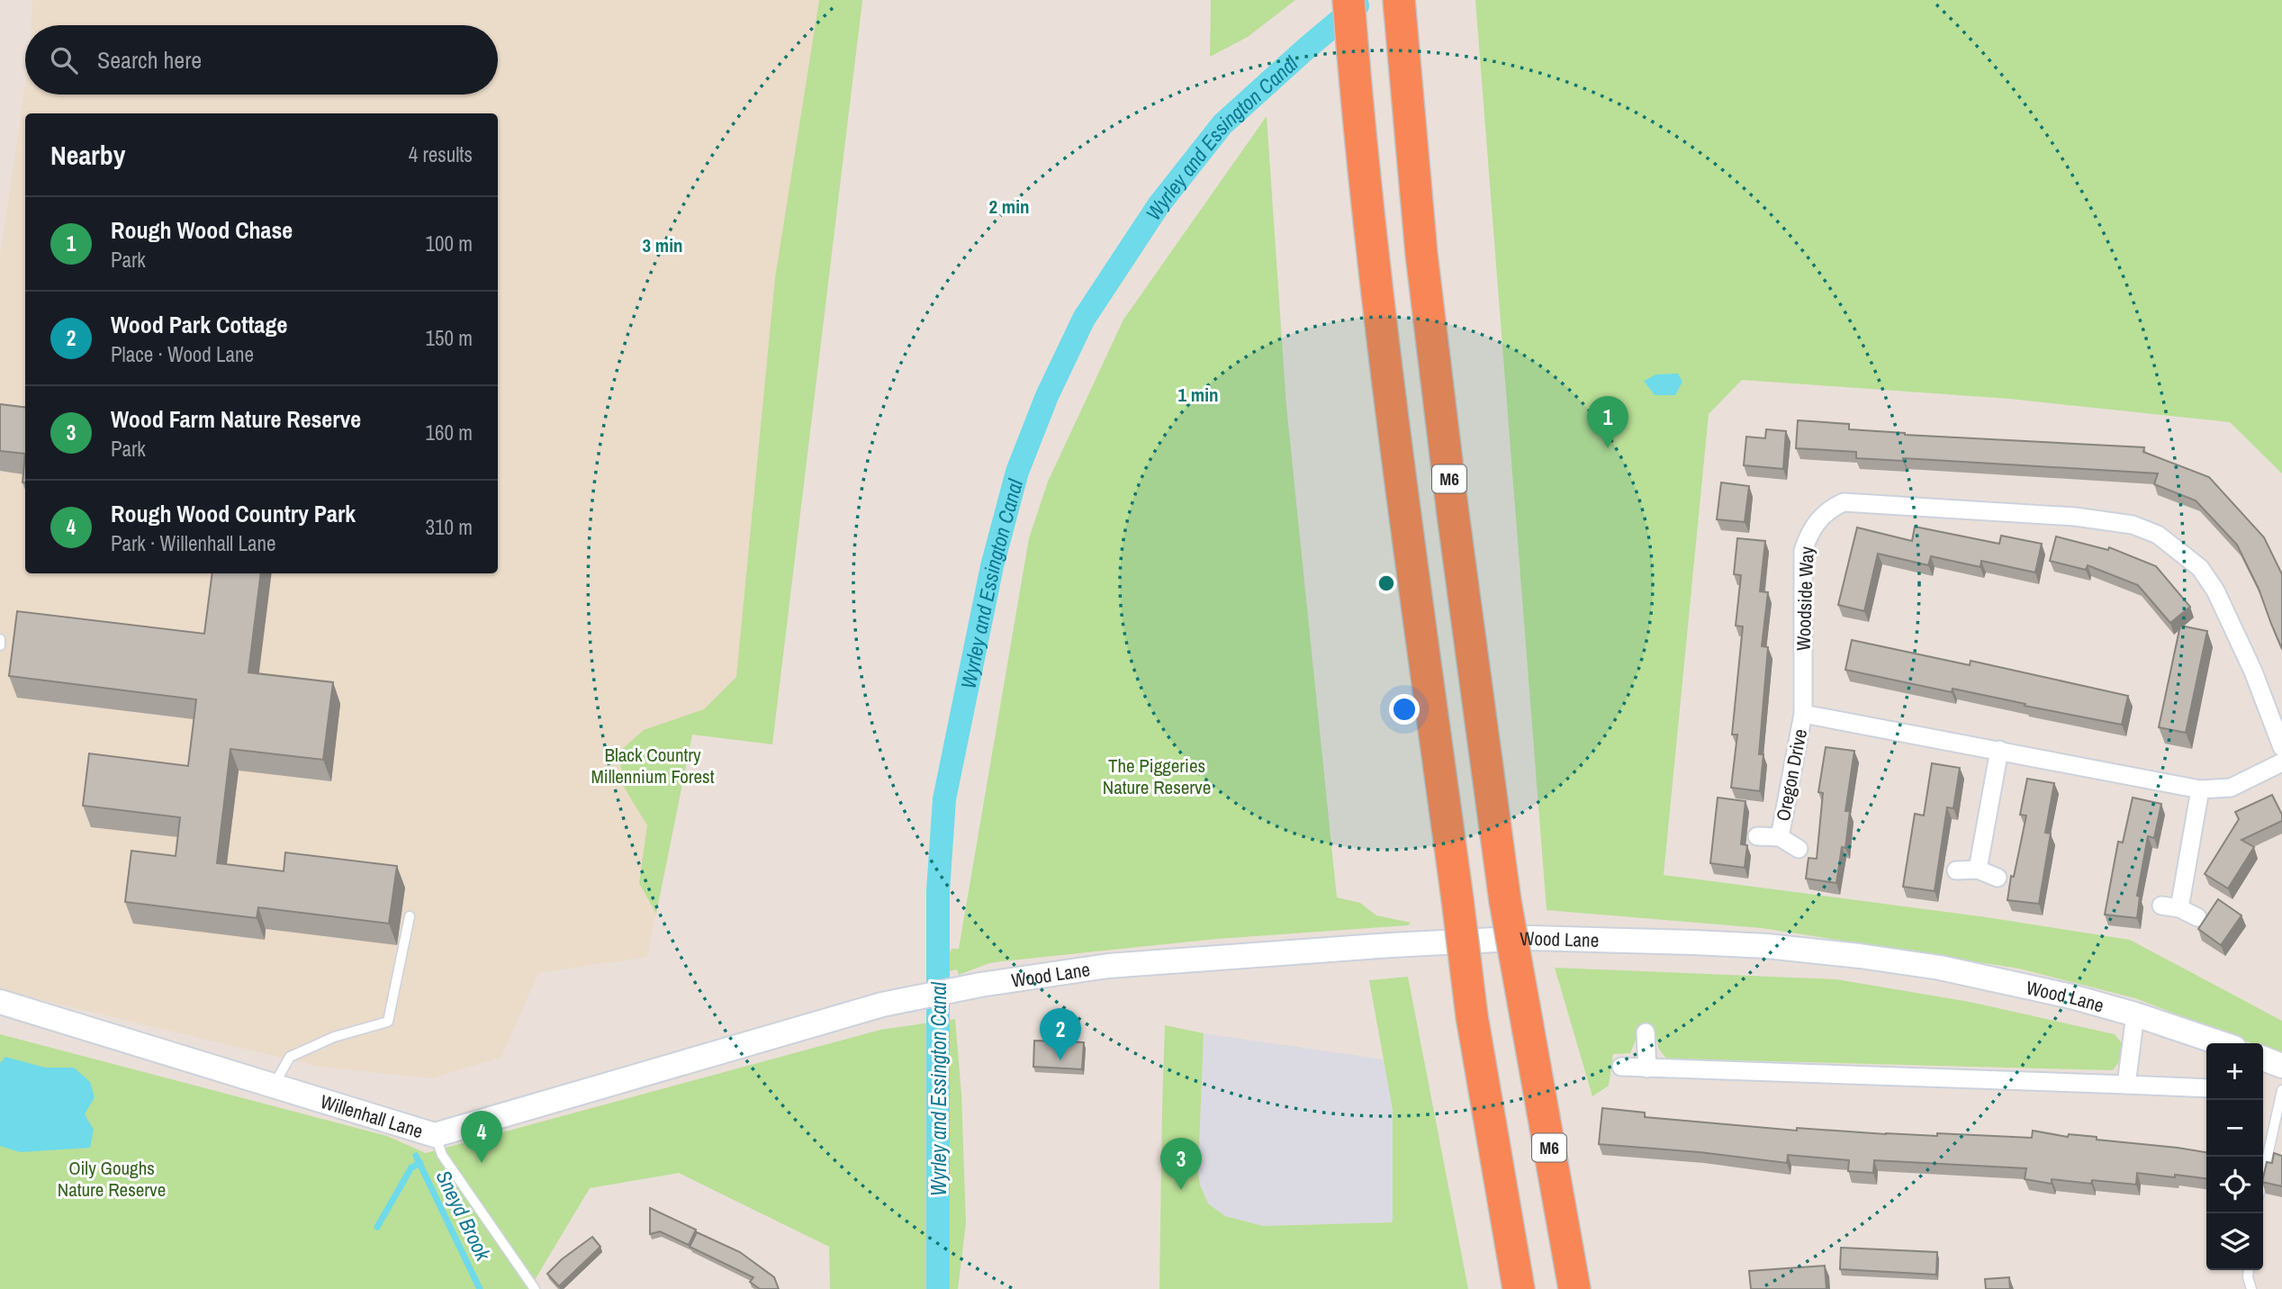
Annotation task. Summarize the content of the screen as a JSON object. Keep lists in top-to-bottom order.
{
  "streets": {
    "highway": ["M6"],
    "street": [
      "Woodside Way",
      "Oregon Drive",
      "Wood Lane",
      "Willenhall Lane"
    ]
  },
  "crossings": [
    ["Woodside Way", "Oregon Drive"],
    ["Wood Lane", "Willenhall Lane"]
  ],
  "water": ["Wyrley and Essington Canal", "Sneyd Brook"],
  "parks": ["Black Country Millennium Forest", "The Piggeries Nature Reserve", "Oily Goughs Nature Reserve"],
  "page": {
    "search": "Search here",
    "heading": ["Nearby", "4 results"],
    "list": [
      {
        "mark": "1",
        "name": "Rough Wood Chase",
        "note": "Park",
        "value": "100 m"
      },
      {
        "mark": "2",
        "name": "Wood Park Cottage",
        "note": "Place · Wood Lane",
        "value": "150 m"
      },
      {
        "mark": "3",
        "name": "Wood Farm Nature Reserve",
        "note": "Park",
        "value": "160 m"
      },
      {
        "mark": "4",
        "name": "Rough Wood Country Park",
        "note": "Park · Willenhall Lane",
        "value": "310 m"
      }
    ],
    "pins": [
      "1",
      "2",
      "4",
      "3"
    ],
    "map_buttons": ["+", "−"]
  },
  "rings": ["2 min", "3 min", "1 min"]
}
